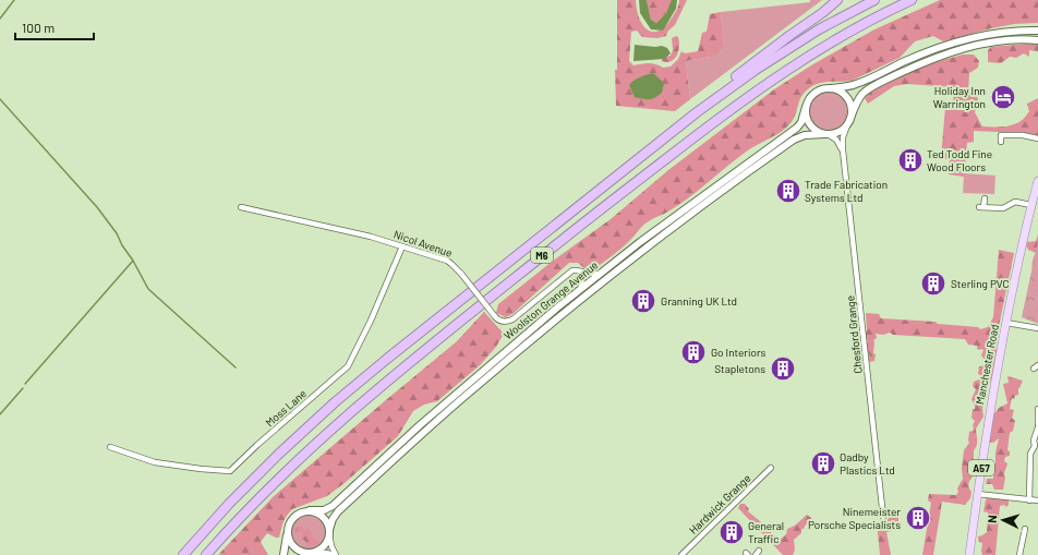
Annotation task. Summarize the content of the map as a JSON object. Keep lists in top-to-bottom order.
{
  "streets": {
    "highway": ["M6"],
    "main road": ["Woolston Grange Avenue", "Manchester Road", "A57"],
    "street": [
      "Nicol Avenue",
      "Chesford Grange",
      "Moss Lane",
      "Hardwick Grange"
    ]
  },
  "crossings": [
    ["Nicol Avenue", "Woolston Grange Avenue"],
    ["Nicol Avenue", "Moss Lane"],
    ["Woolston Grange Avenue", "Chesford Grange"]
  ],
  "places": {
    "hotel": ["Holiday Inn Warrington"],
    "building": [
      "Ted Todd Fine Wood Floors",
      "Trade Fabrication Systems Ltd",
      "Sterling PVC",
      "Granning UK Ltd",
      "Go Interiors",
      "Stapletons",
      "Oadby Plastics Ltd",
      "Ninemeister Porsche Specialists",
      "General Traffic"
    ]
  },
  "scale_bar": "100 m",
  "north": "left"
}
